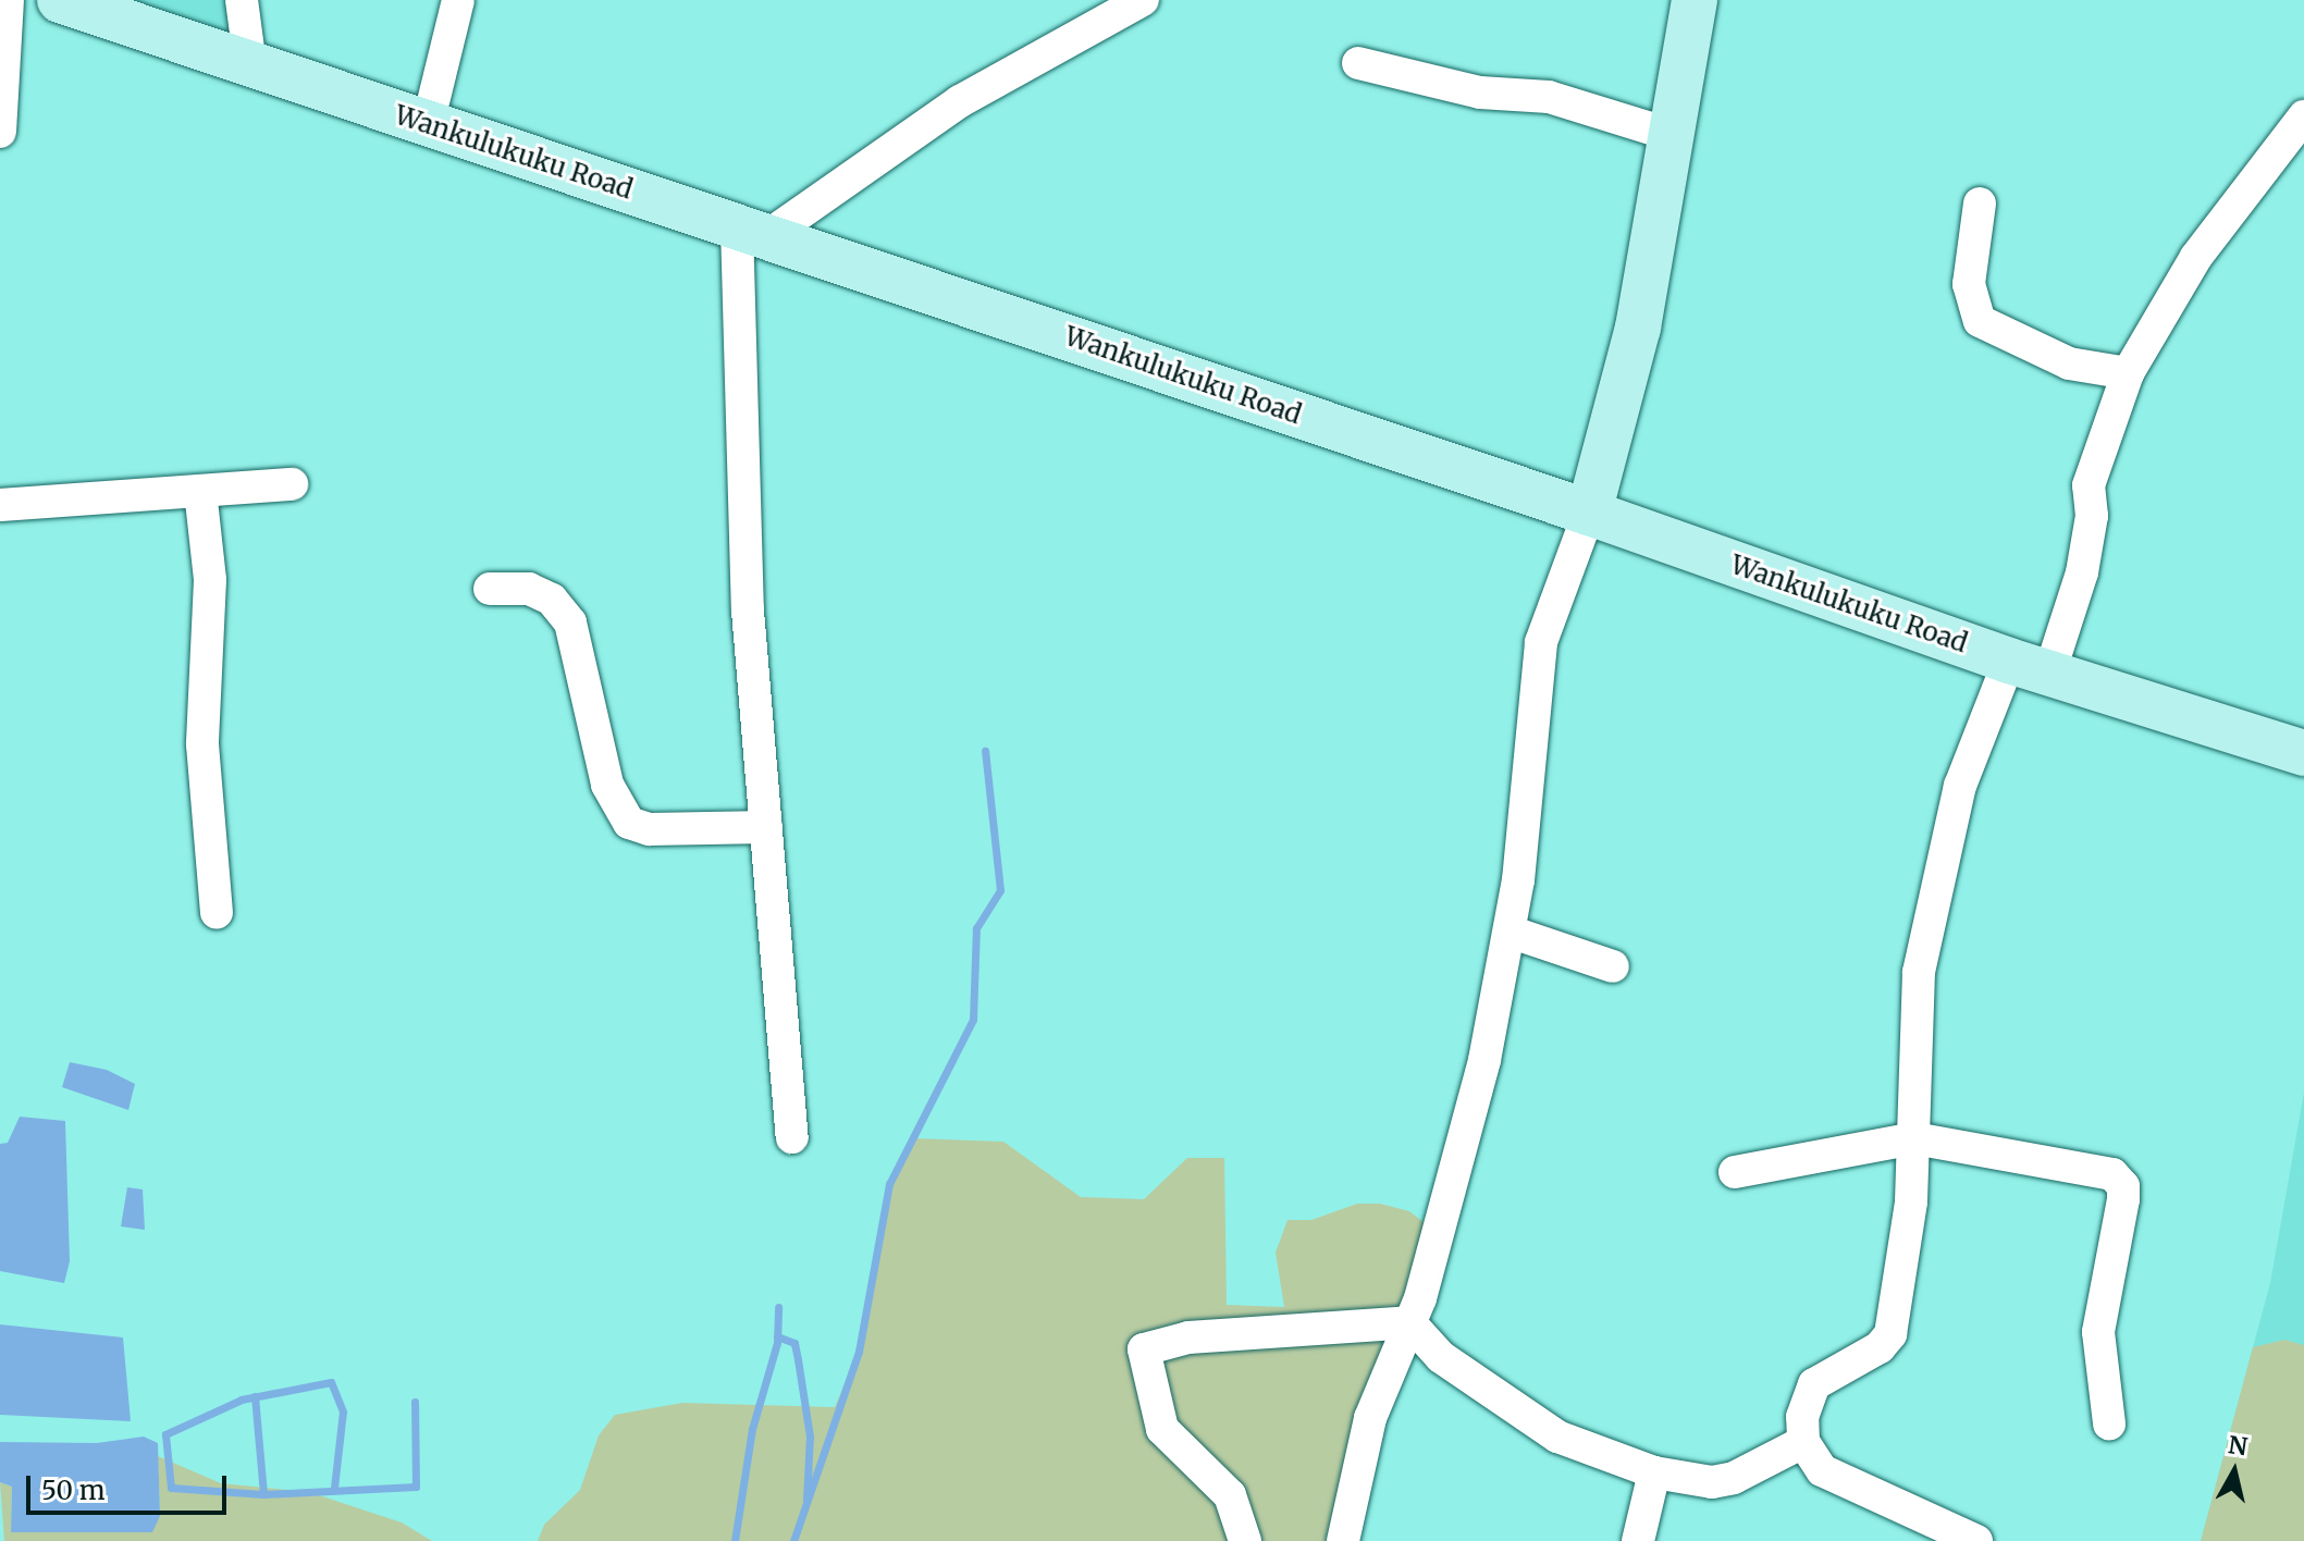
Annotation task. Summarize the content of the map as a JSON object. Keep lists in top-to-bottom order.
{
  "streets": {
    "main road": ["Wankulukuku Road"]
  },
  "scale_bar": "50 m",
  "north": "top"
}
